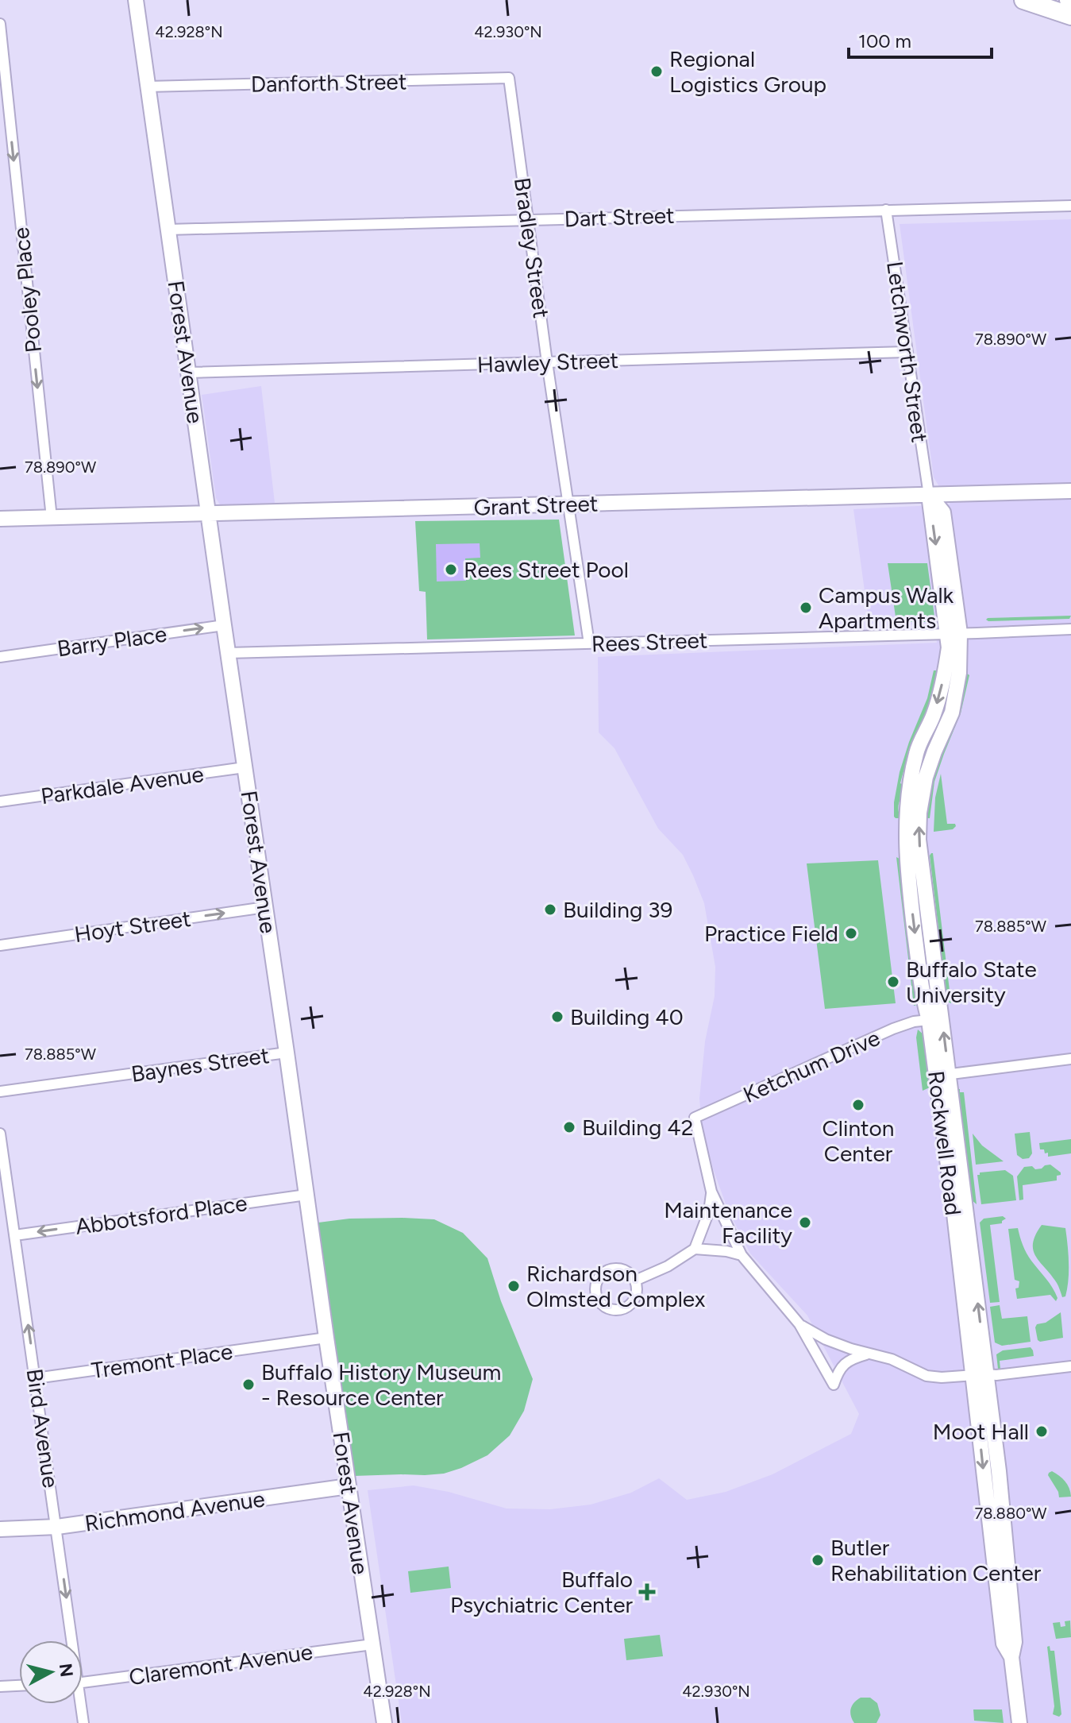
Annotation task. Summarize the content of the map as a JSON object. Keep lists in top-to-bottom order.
{
  "streets": {
    "street": [
      "Danforth Street",
      "Dart Street",
      "Bradley Street",
      "Pooley Place",
      "Forest Avenue",
      "Letchworth Street",
      "Hawley Street",
      "Grant Street",
      "Barry Place",
      "Rees Street",
      "Parkdale Avenue",
      "Hoyt Street",
      "Baynes Street",
      "Ketchum Drive",
      "Rockwell Road",
      "Abbotsford Place",
      "Tremont Place",
      "Bird Avenue",
      "Richmond Avenue",
      "Claremont Avenue"
    ]
  },
  "crossings": [
    ["Danforth Street", "Bradley Street"],
    ["Danforth Street", "Forest Avenue"],
    ["Dart Street", "Bradley Street"],
    ["Dart Street", "Forest Avenue"],
    ["Dart Street", "Letchworth Street"],
    ["Bradley Street", "Hawley Street"],
    ["Bradley Street", "Grant Street"],
    ["Bradley Street", "Rees Street"],
    ["Pooley Place", "Grant Street"],
    ["Forest Avenue", "Hawley Street"],
    ["Forest Avenue", "Grant Street"],
    ["Forest Avenue", "Barry Place"],
    ["Forest Avenue", "Rees Street"],
    ["Forest Avenue", "Parkdale Avenue"],
    ["Forest Avenue", "Hoyt Street"],
    ["Forest Avenue", "Baynes Street"],
    ["Forest Avenue", "Abbotsford Place"],
    ["Forest Avenue", "Tremont Place"],
    ["Forest Avenue", "Richmond Avenue"],
    ["Forest Avenue", "Claremont Avenue"],
    ["Letchworth Street", "Hawley Street"],
    ["Letchworth Street", "Grant Street"],
    ["Letchworth Street", "Rees Street"],
    ["Letchworth Street", "Rockwell Road"],
    ["Rees Street", "Rockwell Road"],
    ["Ketchum Drive", "Rockwell Road"],
    ["Abbotsford Place", "Bird Avenue"],
    ["Tremont Place", "Bird Avenue"],
    ["Bird Avenue", "Richmond Avenue"]
  ],
  "one_way": [
    "Pooley Place",
    "Barry Place",
    "Hoyt Street",
    "Abbotsford Place"
  ],
  "places": {
    "other": [
      "Regional Logistics Group",
      "Rees Street Pool",
      "Campus Walk Apartments",
      "Building 39",
      "Practice Field",
      "Buffalo State University",
      "Building 40",
      "Clinton Center",
      "Building 42",
      "Maintenance Facility",
      "Richardson Olmsted Complex",
      "Buffalo History Museum - Resource Center",
      "Moot Hall",
      "Butler Rehabilitation Center"
    ],
    "health": ["Buffalo Psychiatric Center"]
  },
  "scale_bar": "100 m",
  "north": "right",
  "coordinates": [
    "42.928°N",
    "42.930°N",
    "78.890°W",
    "78.885°W",
    "78.880°W"
  ]
}
